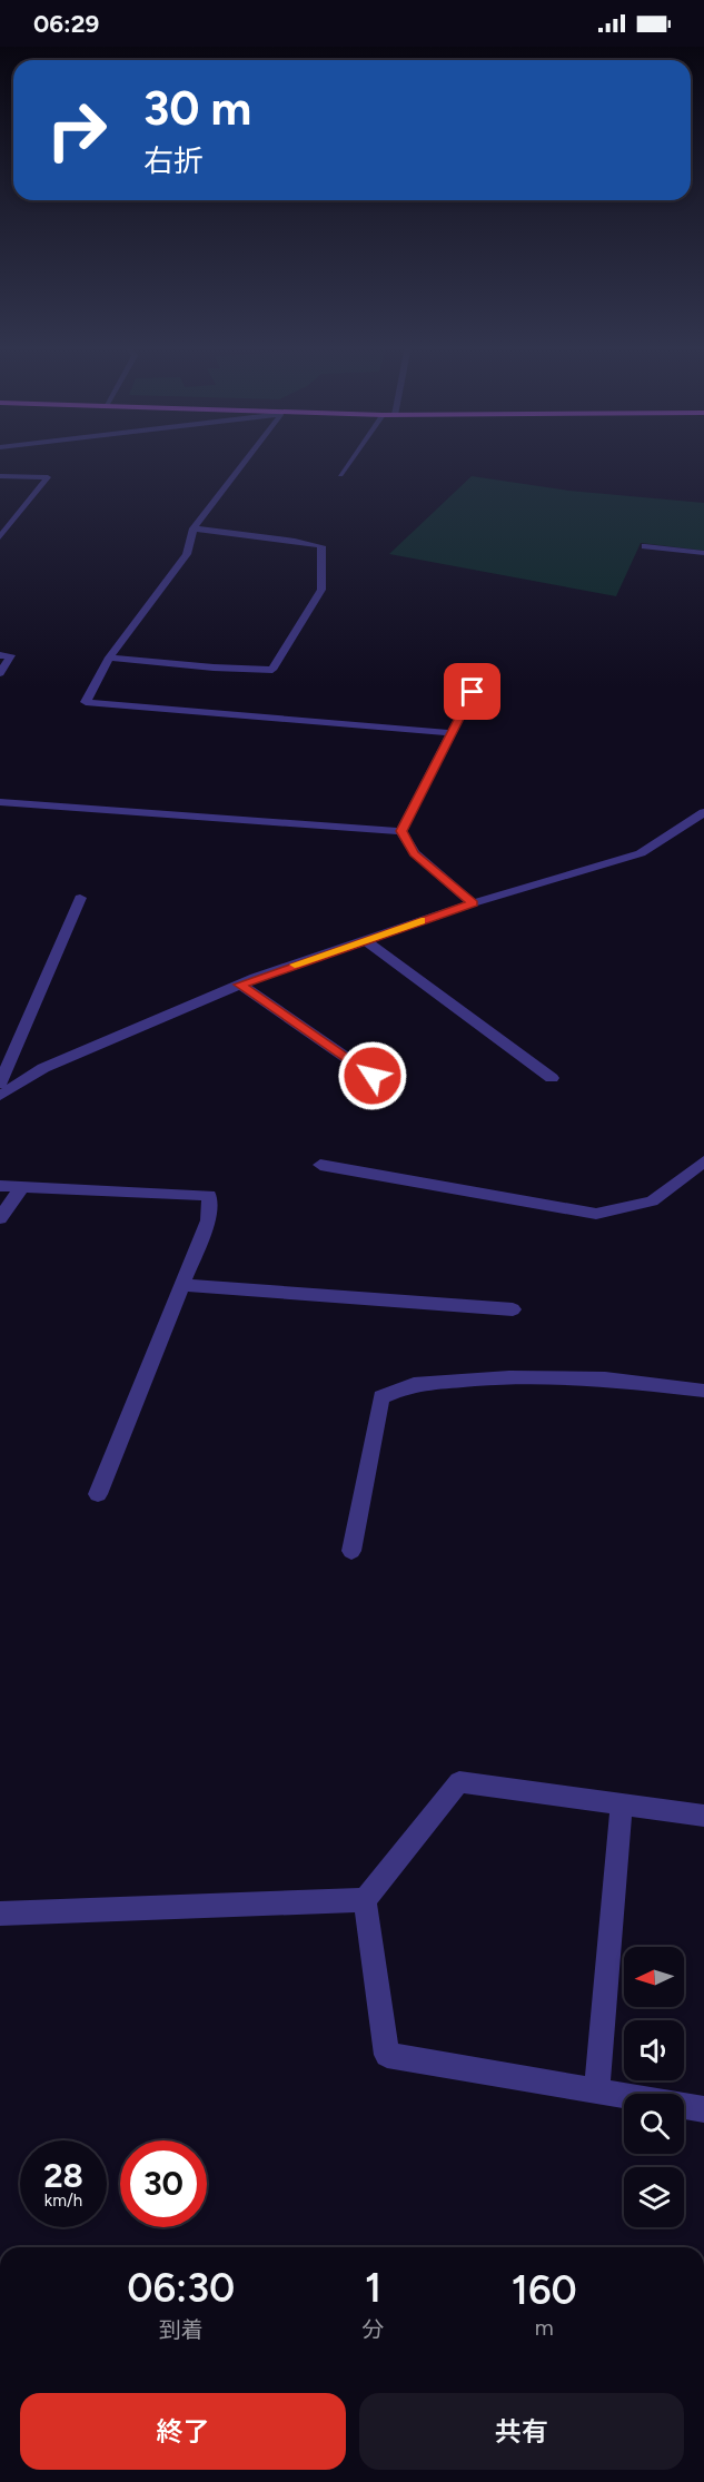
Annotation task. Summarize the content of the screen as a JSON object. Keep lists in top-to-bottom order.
{
  "north": "left",
  "page": {
    "status": "06:29",
    "turn": ["30 m", "右折"],
    "speed": "28 km/h",
    "limit": "30",
    "eta": [
      "06:30",
      "到着",
      "1",
      "分",
      "160",
      "m"
    ],
    "buttons": ["終了", "共有"]
  }
}
